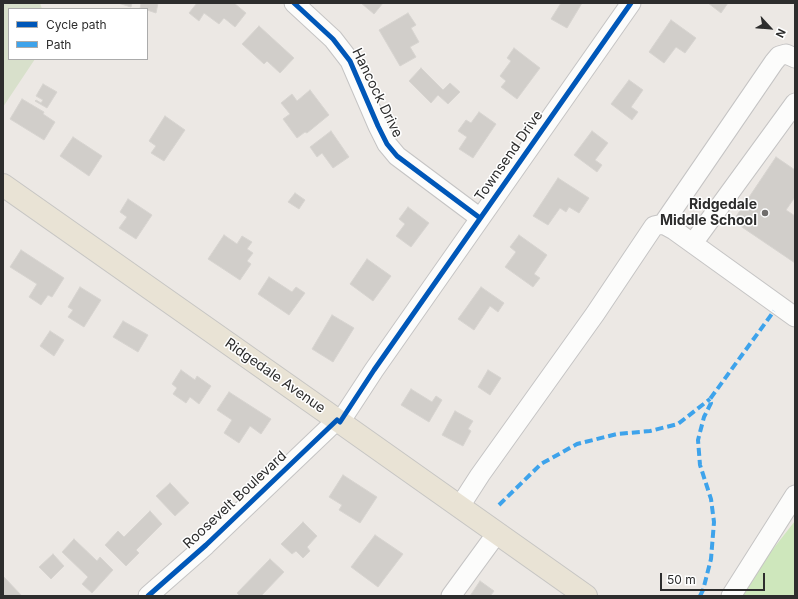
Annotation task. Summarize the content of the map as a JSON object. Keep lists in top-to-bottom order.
{
  "streets": {
    "main road": ["Ridgedale Avenue"],
    "street": ["Hancock Drive", "Townsend Drive", "Roosevelt Boulevard"]
  },
  "crossings": [
    ["Hancock Drive", "Townsend Drive"],
    ["Townsend Drive", "Ridgedale Avenue"],
    ["Townsend Drive", "Roosevelt Boulevard"],
    ["Ridgedale Avenue", "Roosevelt Boulevard"]
  ],
  "places": ["Ridgedale Middle School"],
  "legend": ["Cycle path", "Path"],
  "scale_bar": "50 m",
  "north": "bottom right"
}
